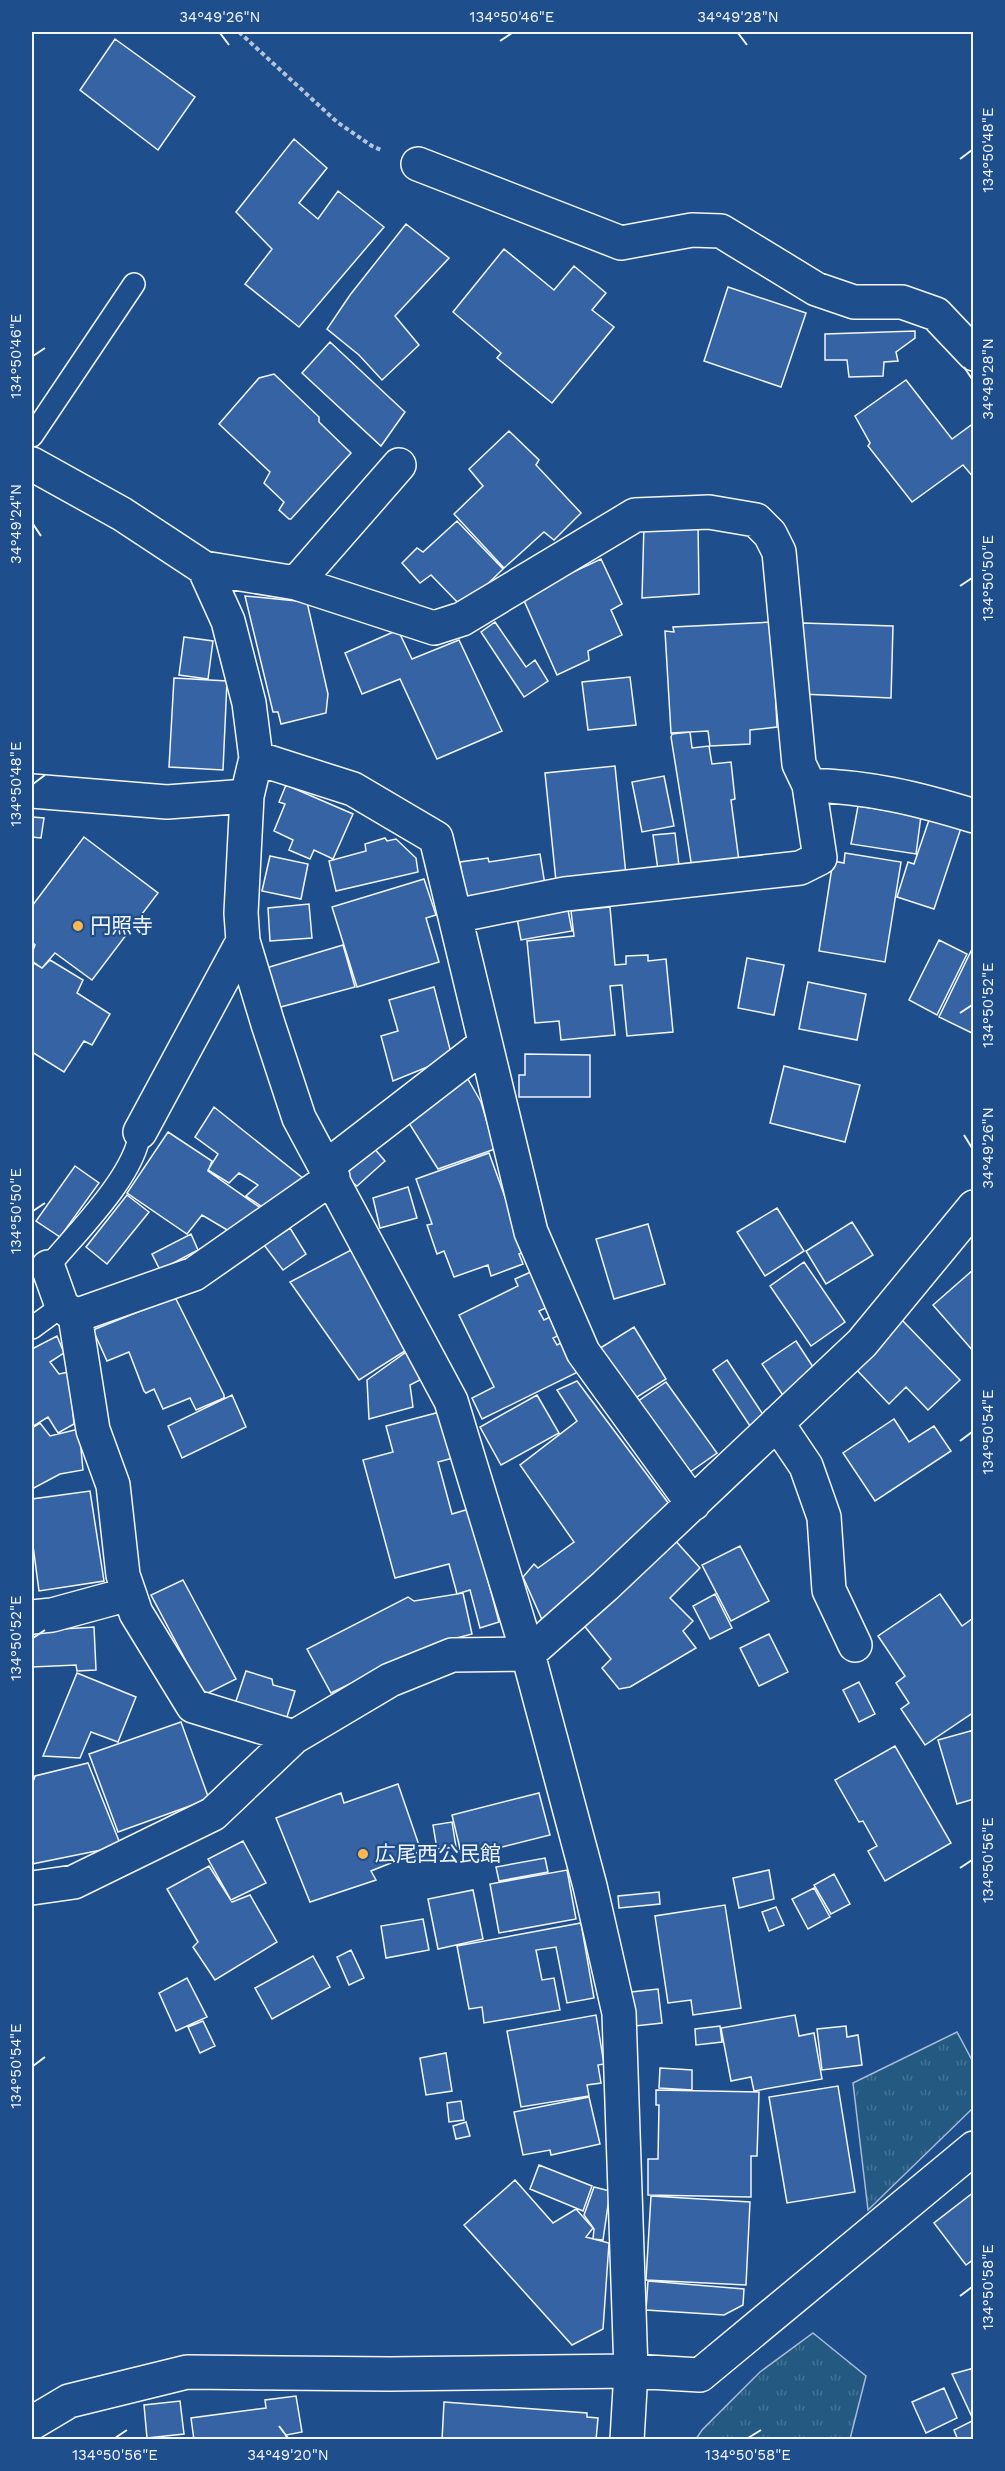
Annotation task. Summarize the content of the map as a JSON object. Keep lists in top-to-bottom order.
{
  "places": ["円照寺", "広尾西公民館"],
  "coordinates": [
    "34°49'26\"N",
    "134°50'46\"E",
    "34°49'28\"N",
    "134°50'48\"E",
    "34°49'24\"N",
    "134°50'50\"E",
    "134°50'52\"E",
    "134°50'54\"E",
    "134°50'56\"E",
    "134°50'58\"E",
    "34°49'20\"N"
  ]
}
